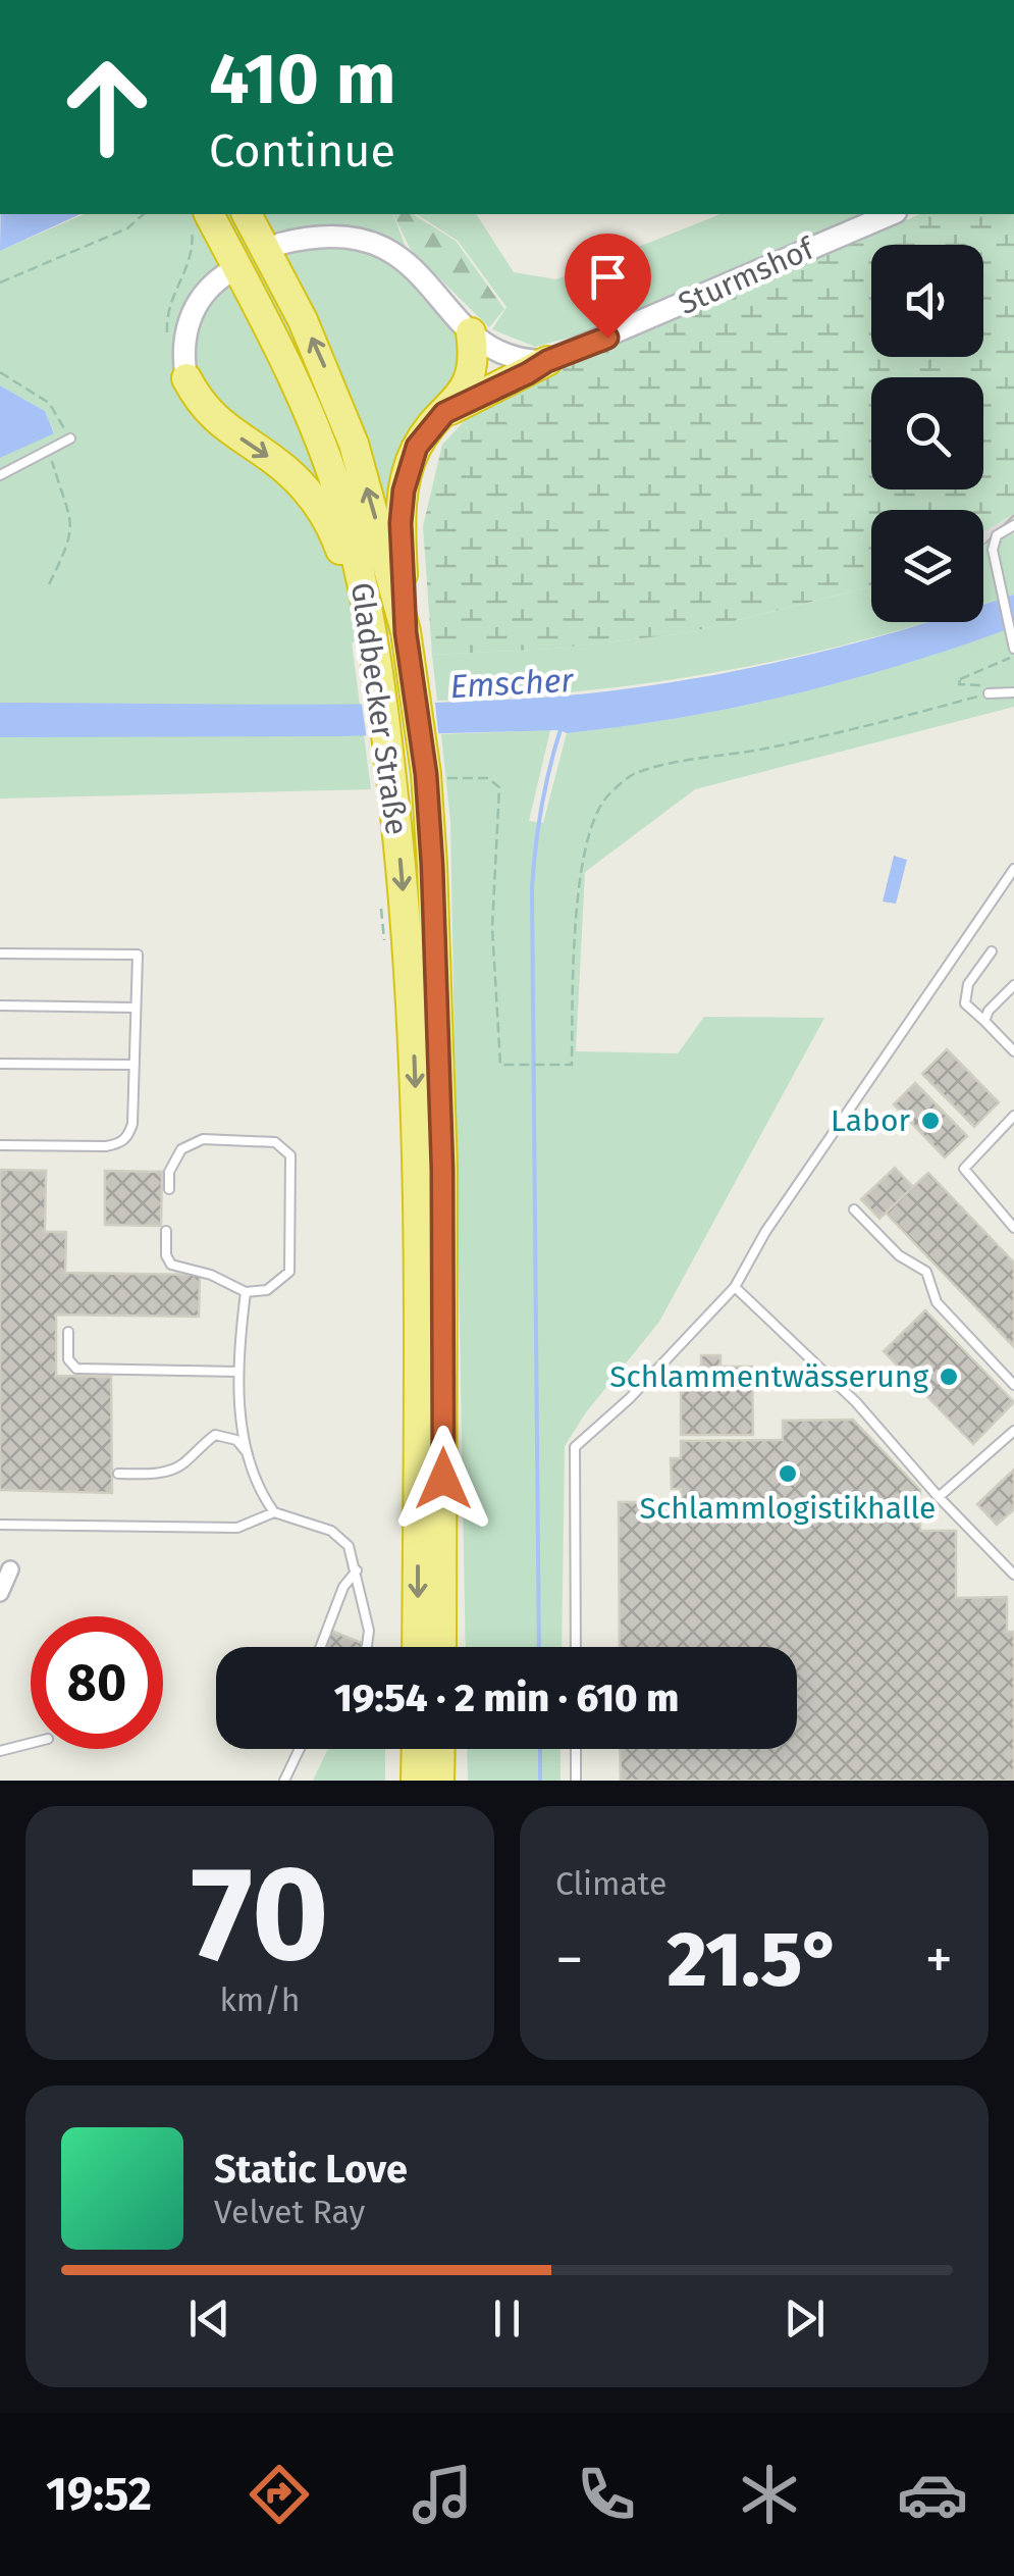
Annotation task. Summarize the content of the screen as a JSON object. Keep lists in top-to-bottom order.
{
  "streets": {
    "highway": ["Gladbecker Straße"],
    "street": ["Sturmshof"]
  },
  "water": ["Emscher"],
  "places": ["Labor", "Schlammentwässerung", "Schlammlogistikhalle"],
  "page": {
    "turn": ["410 m", "Continue"],
    "limit": "80",
    "trip": "19:54 · 2 min · 610 m",
    "tile": [
      ["70", "km/h"],
      "Climate"
    ],
    "heat": ["−", "21.5°", "+"],
    "song": ["Static Love", "Velvet Ray"],
    "tabs": "19:52"
  }
}
